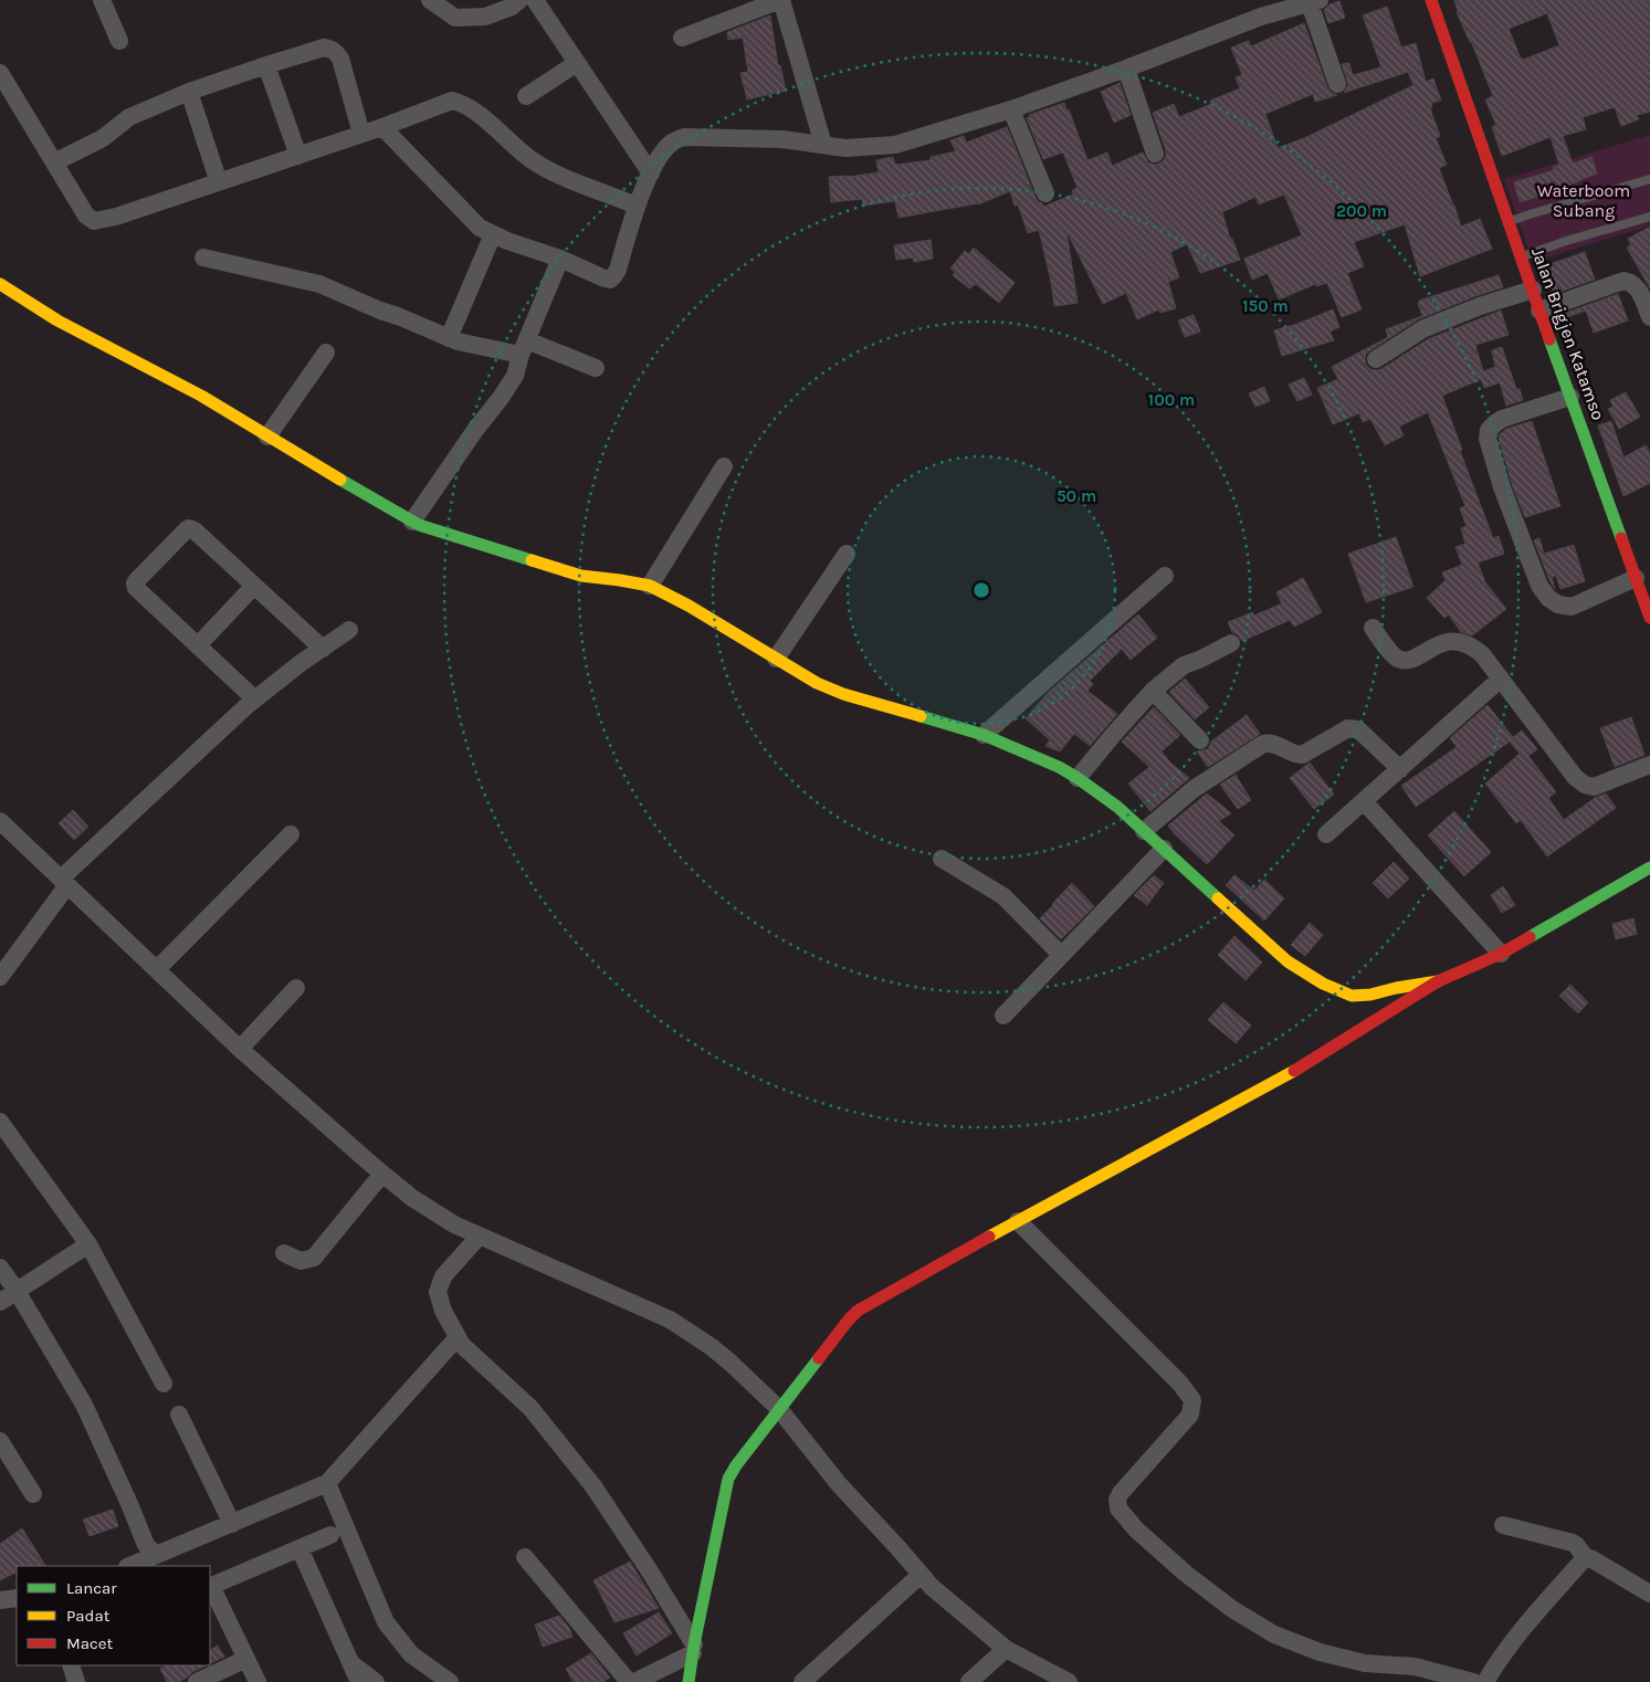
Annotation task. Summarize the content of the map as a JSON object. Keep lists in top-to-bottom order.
{
  "streets": {
    "street": ["Jalan Brigjen Katamso"]
  },
  "parks": ["Waterboom Subang"],
  "legend": ["Lancar", "Padat", "Macet"],
  "rings": [
    "200 m",
    "150 m",
    "100 m",
    "50 m"
  ]
}
